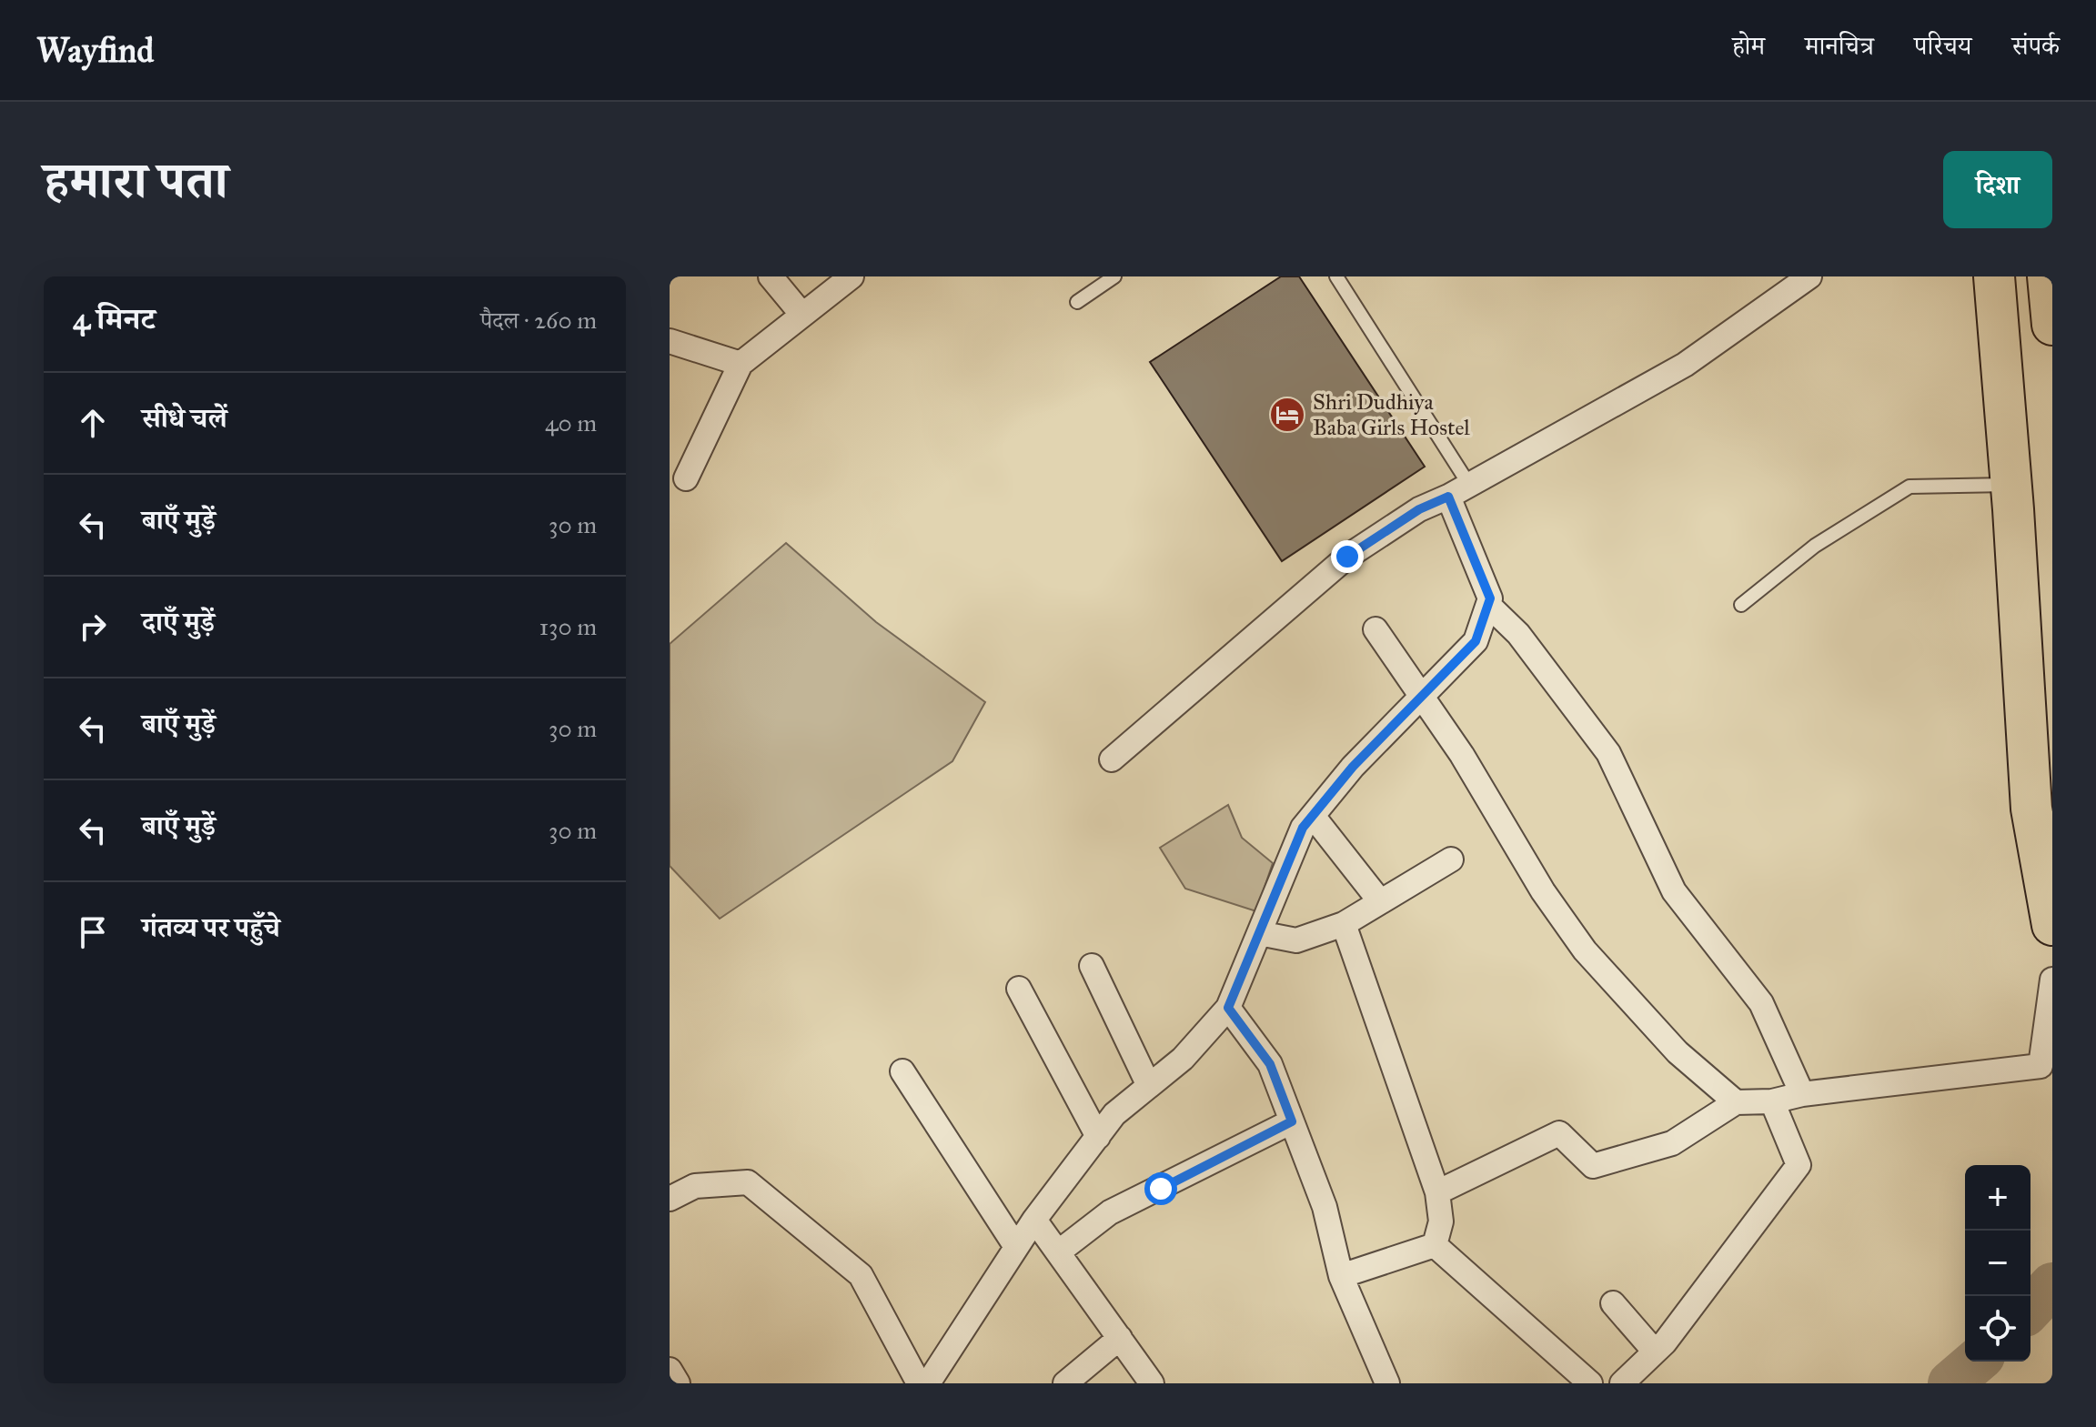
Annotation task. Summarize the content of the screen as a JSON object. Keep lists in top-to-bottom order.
{
  "places": {
    "hotel": ["Shri Dudhiya Baba Girls Hostel"]
  },
  "page": {
    "header": "Wayfind",
    "nav": [
      "होम",
      "मानचित्र",
      "परिचय",
      "संपर्क"
    ],
    "title": "हमारा पता",
    "buttons": "दिशा",
    "heading": ["4 मिनट", "पैदल · 260 m"],
    "list": [
      ["सीधे चलें", "40 m"],
      ["बाएँ मुड़ें", "30 m"],
      ["दाएँ मुड़ें", "130 m"],
      ["बाएँ मुड़ें", "30 m"],
      ["बाएँ मुड़ें", "30 m"],
      "गंतव्य पर पहुँचे"
    ],
    "map_buttons": ["+", "−"]
  }
}
